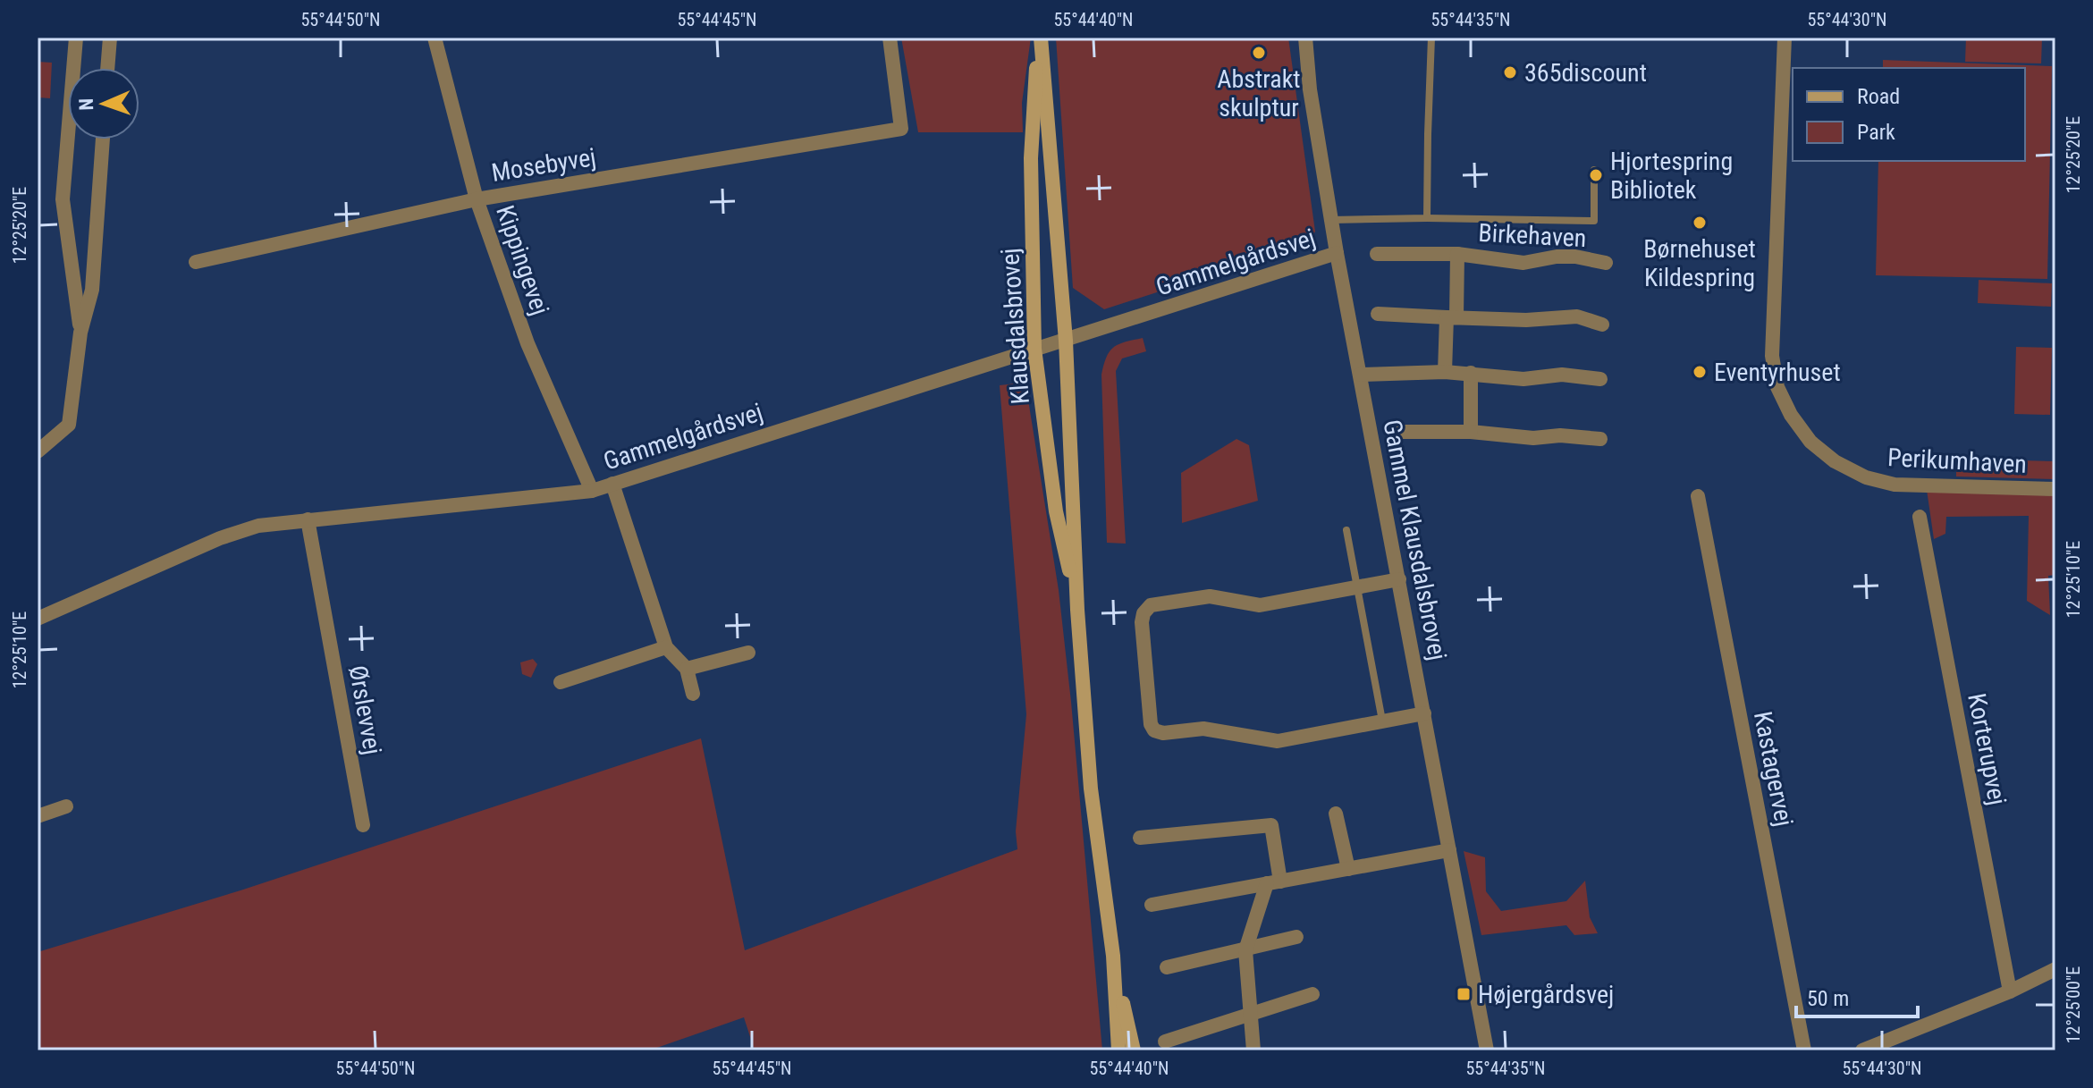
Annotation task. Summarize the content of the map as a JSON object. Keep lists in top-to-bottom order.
{
  "streets": {
    "street": [
      "Mosebyvej",
      "Birkehaven",
      "Kippingevej",
      "Gammelgårdsvej",
      "Klausdalsbrovej",
      "Perikumhaven",
      "Gammel Klausdalsbrovej",
      "Ørslevvej",
      "Korterupvej",
      "Kastagervej"
    ]
  },
  "crossings": [
    ["Mosebyvej", "Kippingevej"],
    ["Kippingevej", "Gammelgårdsvej"],
    ["Gammelgårdsvej", "Klausdalsbrovej"],
    ["Gammelgårdsvej", "Gammel Klausdalsbrovej"],
    ["Gammelgårdsvej", "Ørslevvej"]
  ],
  "places": {
    "other": [
      "Abstrakt skulptur",
      "365discount",
      "Hjortespring Bibliotek",
      "Børnehuset Kildespring",
      "Eventyrhuset"
    ],
    "transit": ["Højergårdsvej"]
  },
  "legend": ["Road", "Park"],
  "scale_bar": "50 m",
  "north": "left",
  "coordinates": [
    "55°44'50\"N",
    "55°44'45\"N",
    "55°44'40\"N",
    "55°44'35\"N",
    "55°44'30\"N",
    "12°25'20\"E",
    "12°25'10\"E",
    "12°25'00\"E"
  ]
}
